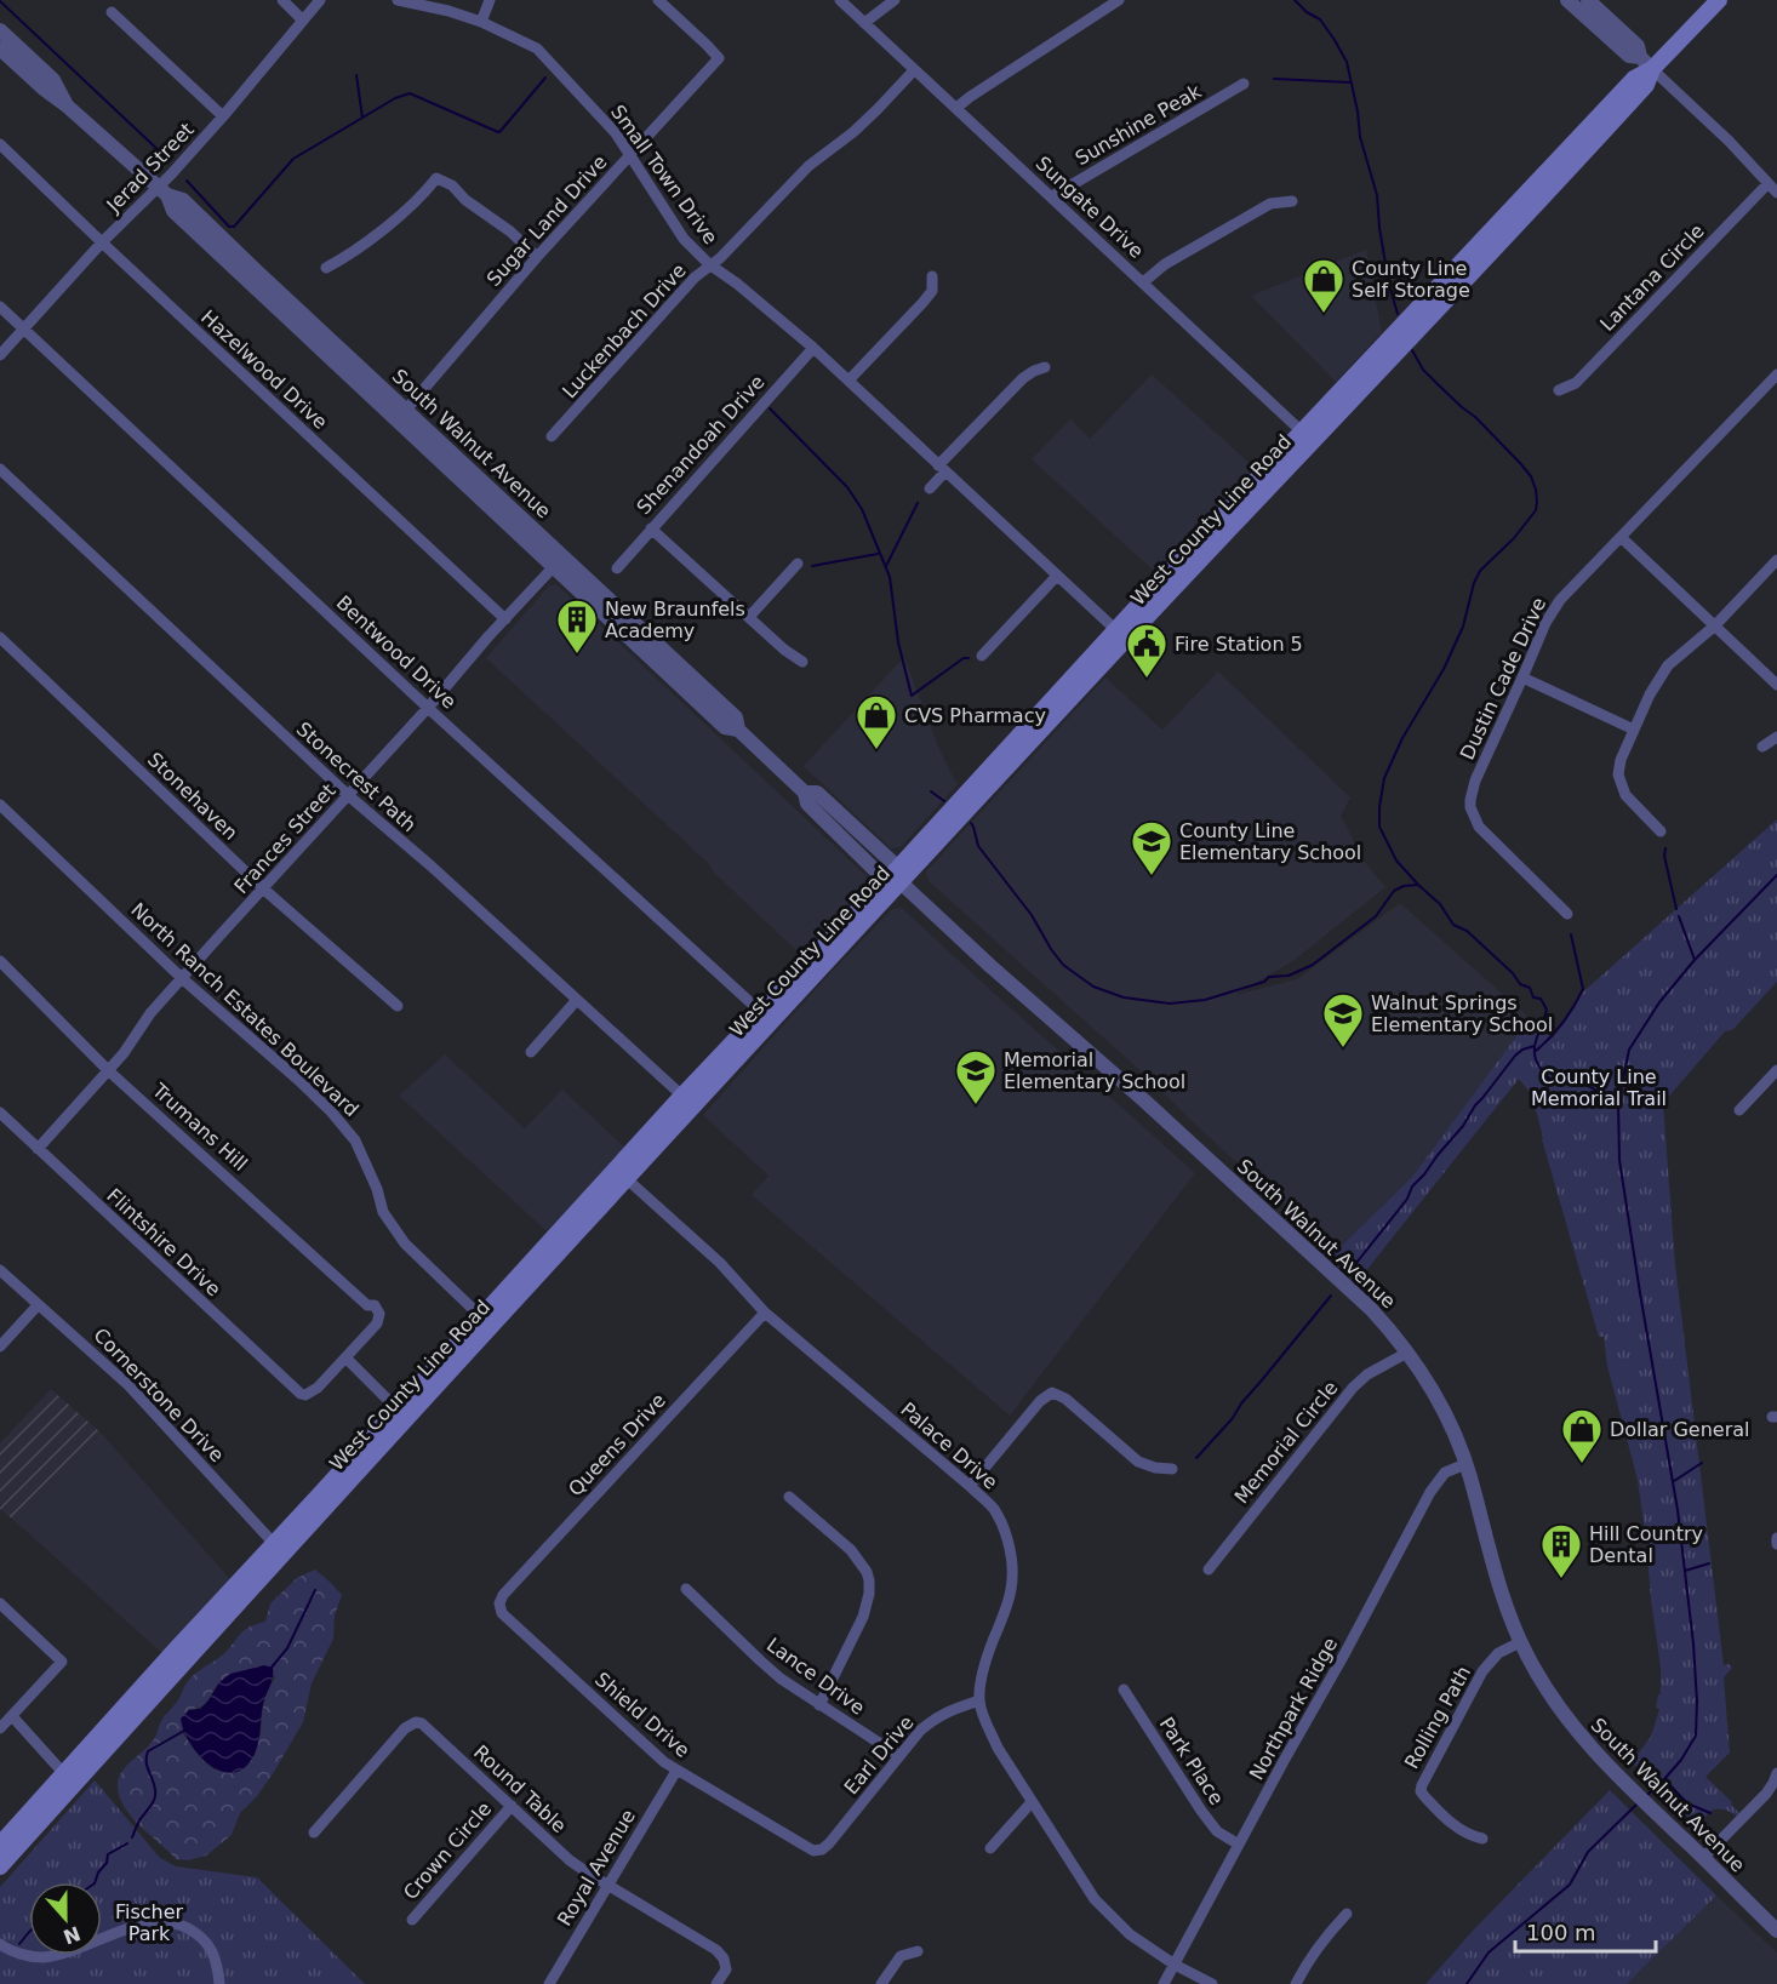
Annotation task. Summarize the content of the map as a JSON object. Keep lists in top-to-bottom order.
{
  "streets": {
    "main road": ["West County Line Road"],
    "street": [
      "Sunshine Peak",
      "Jerad Street",
      "Small Town Drive",
      "Sungate Drive",
      "Sugar Land Drive",
      "Lantana Circle",
      "Luckenbach Drive",
      "Hazelwood Drive",
      "South Walnut Avenue",
      "Shenandoah Drive",
      "Bentwood Drive",
      "Dustin Cade Drive",
      "Stonecrest Path",
      "Stonehaven",
      "Frances Street",
      "North Ranch Estates Boulevard",
      "Trumans Hill",
      "Flintshire Drive",
      "Cornerstone Drive",
      "Memorial Circle",
      "Queens Drive",
      "Palace Drive",
      "Lance Drive",
      "Northpark Ridge",
      "Shield Drive",
      "Rolling Path",
      "Earl Drive",
      "Park Place",
      "Round Table",
      "Crown Circle",
      "Royal Avenue"
    ]
  },
  "crossings": [
    ["Sunshine Peak", "Sungate Drive"],
    ["Jerad Street", "Hazelwood Drive"],
    ["Jerad Street", "South Walnut Avenue"],
    ["Jerad Street", "Bentwood Drive"],
    ["Small Town Drive", "Sugar Land Drive"],
    ["Small Town Drive", "Luckenbach Drive"],
    ["Small Town Drive", "Shenandoah Drive"],
    ["Small Town Drive", "West County Line Road"],
    ["Sungate Drive", "Luckenbach Drive"],
    ["Sungate Drive", "West County Line Road"],
    ["Sugar Land Drive", "South Walnut Avenue"],
    ["Hazelwood Drive", "Frances Street"],
    ["South Walnut Avenue", "West County Line Road"],
    ["South Walnut Avenue", "Frances Street"],
    ["South Walnut Avenue", "Memorial Circle"],
    ["South Walnut Avenue", "Northpark Ridge"],
    ["South Walnut Avenue", "Rolling Path"],
    ["West County Line Road", "Bentwood Drive"],
    ["West County Line Road", "Stonecrest Path"],
    ["West County Line Road", "North Ranch Estates Boulevard"],
    ["West County Line Road", "Cornerstone Drive"],
    ["West County Line Road", "Palace Drive"],
    ["Bentwood Drive", "Frances Street"],
    ["Stonecrest Path", "Frances Street"],
    ["Stonehaven", "Frances Street"],
    ["Frances Street", "North Ranch Estates Boulevard"],
    ["Frances Street", "Trumans Hill"],
    ["Frances Street", "Flintshire Drive"],
    ["Trumans Hill", "Flintshire Drive"],
    ["Queens Drive", "Palace Drive"],
    ["Queens Drive", "Shield Drive"],
    ["Palace Drive", "Northpark Ridge"],
    ["Palace Drive", "Earl Drive"],
    ["Lance Drive", "Earl Drive"],
    ["Northpark Ridge", "Park Place"],
    ["Shield Drive", "Earl Drive"],
    ["Shield Drive", "Royal Avenue"],
    ["Round Table", "Crown Circle"],
    ["Round Table", "Royal Avenue"]
  ],
  "parks": ["County Line Memorial Trail", "Fischer Park"],
  "places": {
    "shop": ["County Line Self Storage", "CVS Pharmacy", "Dollar General"],
    "building": ["New Braunfels Academy", "Hill Country Dental"],
    "public building": ["Fire Station 5"],
    "school or university": ["County Line Elementary School", "Walnut Springs Elementary School", "Memorial Elementary School"]
  },
  "scale_bar": "100 m",
  "north": "bottom"
}
